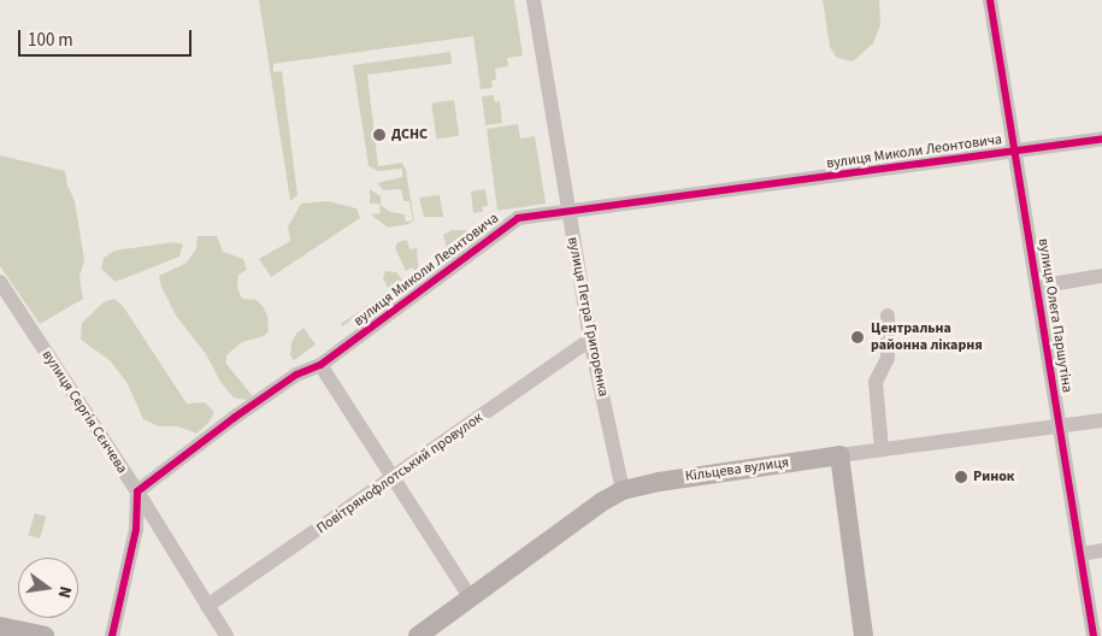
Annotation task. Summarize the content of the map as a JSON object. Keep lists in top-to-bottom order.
{
  "streets": {
    "main road": ["Кільцева вулиця"],
    "street": [
      "вулиця Миколи Леонтовича",
      "вулиця Олега Паршутіна",
      "вулиця Петра Григоренка",
      "вулиця Сергія Сєнчева",
      "Повітрянофлотський провулок"
    ]
  },
  "crossings": [
    ["вулиця Миколи Леонтовича", "вулиця Олега Паршутіна"],
    ["вулиця Миколи Леонтовича", "вулиця Петра Григоренка"],
    ["вулиця Миколи Леонтовича", "вулиця Сергія Сєнчева"],
    ["вулиця Олега Паршутіна", "Кільцева вулиця"],
    ["вулиця Петра Григоренка", "Кільцева вулиця"],
    ["вулиця Петра Григоренка", "Повітрянофлотський провулок"],
    ["вулиця Сергія Сєнчева", "Повітрянофлотський провулок"]
  ],
  "places": ["ДСНС", "Центральна районна лікарня", "Ринок"],
  "scale_bar": "100 m",
  "north": "right"
}
